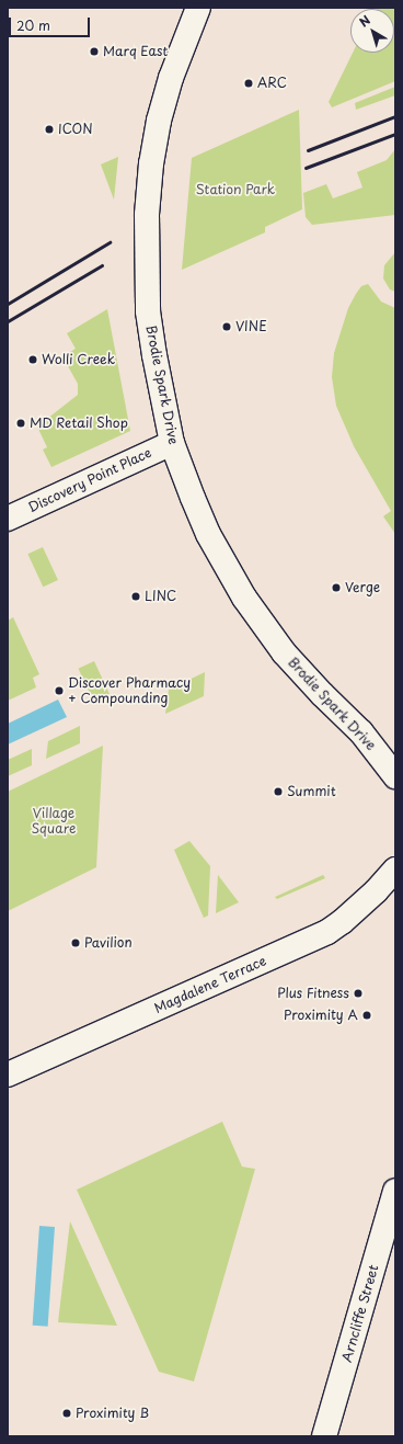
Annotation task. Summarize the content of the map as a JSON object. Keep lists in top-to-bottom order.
{
  "streets": {
    "street": [
      "Brodie Spark Drive",
      "Discovery Point Place",
      "Magdalene Terrace",
      "Arncliffe Street"
    ]
  },
  "crossings": [
    ["Brodie Spark Drive", "Discovery Point Place"]
  ],
  "parks": ["Station Park", "Village Square"],
  "places": [
    "Marq East",
    "ARC",
    "ICON",
    "VINE",
    "Wolli Creek",
    "MD Retail Shop",
    "Verge",
    "LINC",
    "Discover Pharmacy + Compounding",
    "Summit",
    "Pavilion",
    "Plus Fitness",
    "Proximity A",
    "Proximity B"
  ],
  "scale_bar": "20 m",
  "north": "top left"
}
